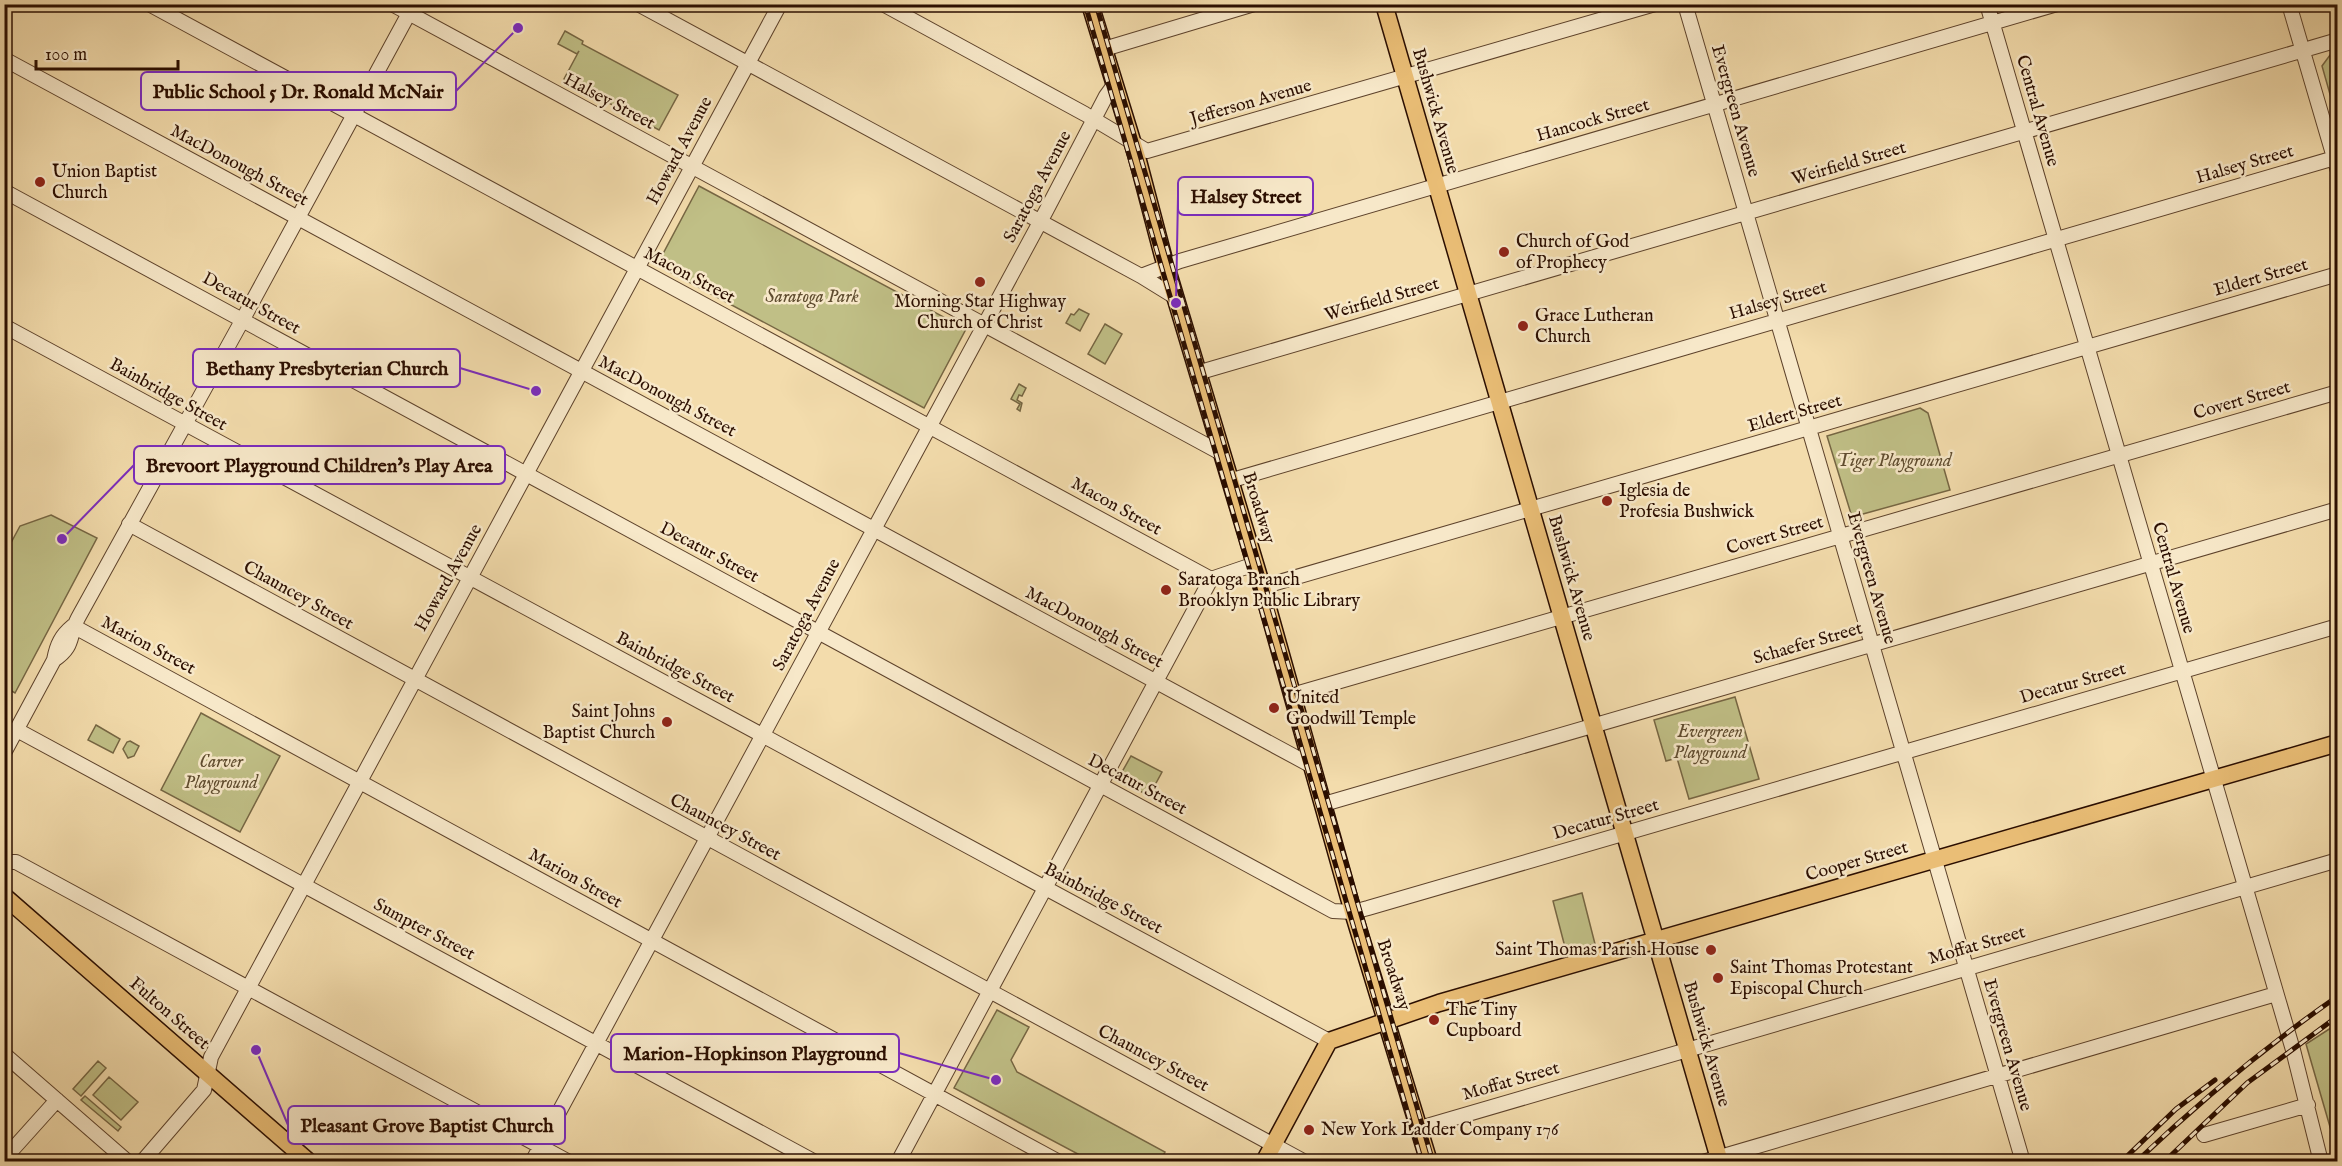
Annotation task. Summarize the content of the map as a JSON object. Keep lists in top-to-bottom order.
{
  "streets": {
    "main road": [
      "Bushwick Avenue",
      "Broadway",
      "Cooper Street",
      "Fulton Street"
    ],
    "street": [
      "Halsey Street",
      "Jefferson Avenue",
      "Evergreen Avenue",
      "Central Avenue",
      "Hancock Street",
      "Howard Avenue",
      "Weirfield Street",
      "MacDonough Street",
      "Saratoga Avenue",
      "Macon Street",
      "Eldert Street",
      "Decatur Street",
      "Bainbridge Street",
      "Covert Street",
      "Chauncey Street",
      "Schaefer Street",
      "Marion Street",
      "Sumpter Street",
      "Moffat Street"
    ]
  },
  "crossings": [
    ["Halsey Street", "Bushwick Avenue"],
    ["Halsey Street", "Evergreen Avenue"],
    ["Halsey Street", "Central Avenue"],
    ["Halsey Street", "Howard Avenue"],
    ["Halsey Street", "Saratoga Avenue"],
    ["Halsey Street", "Broadway"],
    ["Jefferson Avenue", "Bushwick Avenue"],
    ["Jefferson Avenue", "Saratoga Avenue"],
    ["Jefferson Avenue", "Broadway"],
    ["Bushwick Avenue", "Hancock Street"],
    ["Bushwick Avenue", "Weirfield Street"],
    ["Bushwick Avenue", "Eldert Street"],
    ["Bushwick Avenue", "Decatur Street"],
    ["Bushwick Avenue", "Covert Street"],
    ["Bushwick Avenue", "Schaefer Street"],
    ["Bushwick Avenue", "Cooper Street"],
    ["Bushwick Avenue", "Moffat Street"],
    ["Evergreen Avenue", "Hancock Street"],
    ["Evergreen Avenue", "Weirfield Street"],
    ["Evergreen Avenue", "Eldert Street"],
    ["Evergreen Avenue", "Decatur Street"],
    ["Evergreen Avenue", "Covert Street"],
    ["Evergreen Avenue", "Schaefer Street"],
    ["Evergreen Avenue", "Cooper Street"],
    ["Evergreen Avenue", "Moffat Street"],
    ["Central Avenue", "Hancock Street"],
    ["Central Avenue", "Weirfield Street"],
    ["Central Avenue", "Eldert Street"],
    ["Central Avenue", "Decatur Street"],
    ["Central Avenue", "Covert Street"],
    ["Central Avenue", "Schaefer Street"],
    ["Central Avenue", "Cooper Street"],
    ["Central Avenue", "Moffat Street"],
    ["Hancock Street", "Broadway"],
    ["Howard Avenue", "MacDonough Street"],
    ["Howard Avenue", "Macon Street"],
    ["Howard Avenue", "Decatur Street"],
    ["Howard Avenue", "Bainbridge Street"],
    ["Howard Avenue", "Chauncey Street"],
    ["Howard Avenue", "Marion Street"],
    ["Howard Avenue", "Sumpter Street"],
    ["Howard Avenue", "Fulton Street"],
    ["Weirfield Street", "Broadway"],
    ["MacDonough Street", "Saratoga Avenue"],
    ["MacDonough Street", "Broadway"],
    ["Saratoga Avenue", "Macon Street"],
    ["Saratoga Avenue", "Decatur Street"],
    ["Saratoga Avenue", "Bainbridge Street"],
    ["Saratoga Avenue", "Broadway"],
    ["Saratoga Avenue", "Chauncey Street"],
    ["Saratoga Avenue", "Marion Street"],
    ["Saratoga Avenue", "Sumpter Street"],
    ["Eldert Street", "Broadway"],
    ["Decatur Street", "Broadway"],
    ["Bainbridge Street", "Cooper Street"],
    ["Covert Street", "Broadway"],
    ["Broadway", "Schaefer Street"],
    ["Broadway", "Cooper Street"],
    ["Broadway", "Moffat Street"]
  ],
  "parks": [
    "Saratoga Park",
    "Tiger Playground",
    "Evergreen Playground",
    "Carver Playground"
  ],
  "places": [
    "Public School 5 Dr. Ronald McNair",
    "Union Baptist Church",
    "Church of God of Prophecy",
    "Morning Star Highway Church of Christ",
    "Halsey Street",
    "Grace Lutheran Church",
    "Bethany Presbyterian Church",
    "Iglesia de Profesia Bushwick",
    "Brevoort Playground Children's Play Area",
    "Saratoga Branch Brooklyn Public Library",
    "United Goodwill Temple",
    "Saint Johns Baptist Church",
    "Saint Thomas Parish House",
    "Saint Thomas Protestant Episcopal Church",
    "The Tiny Cupboard",
    "Pleasant Grove Baptist Church",
    "Marion-Hopkinson Playground",
    "New York Ladder Company 176"
  ],
  "scale_bar": "100 m"
}
